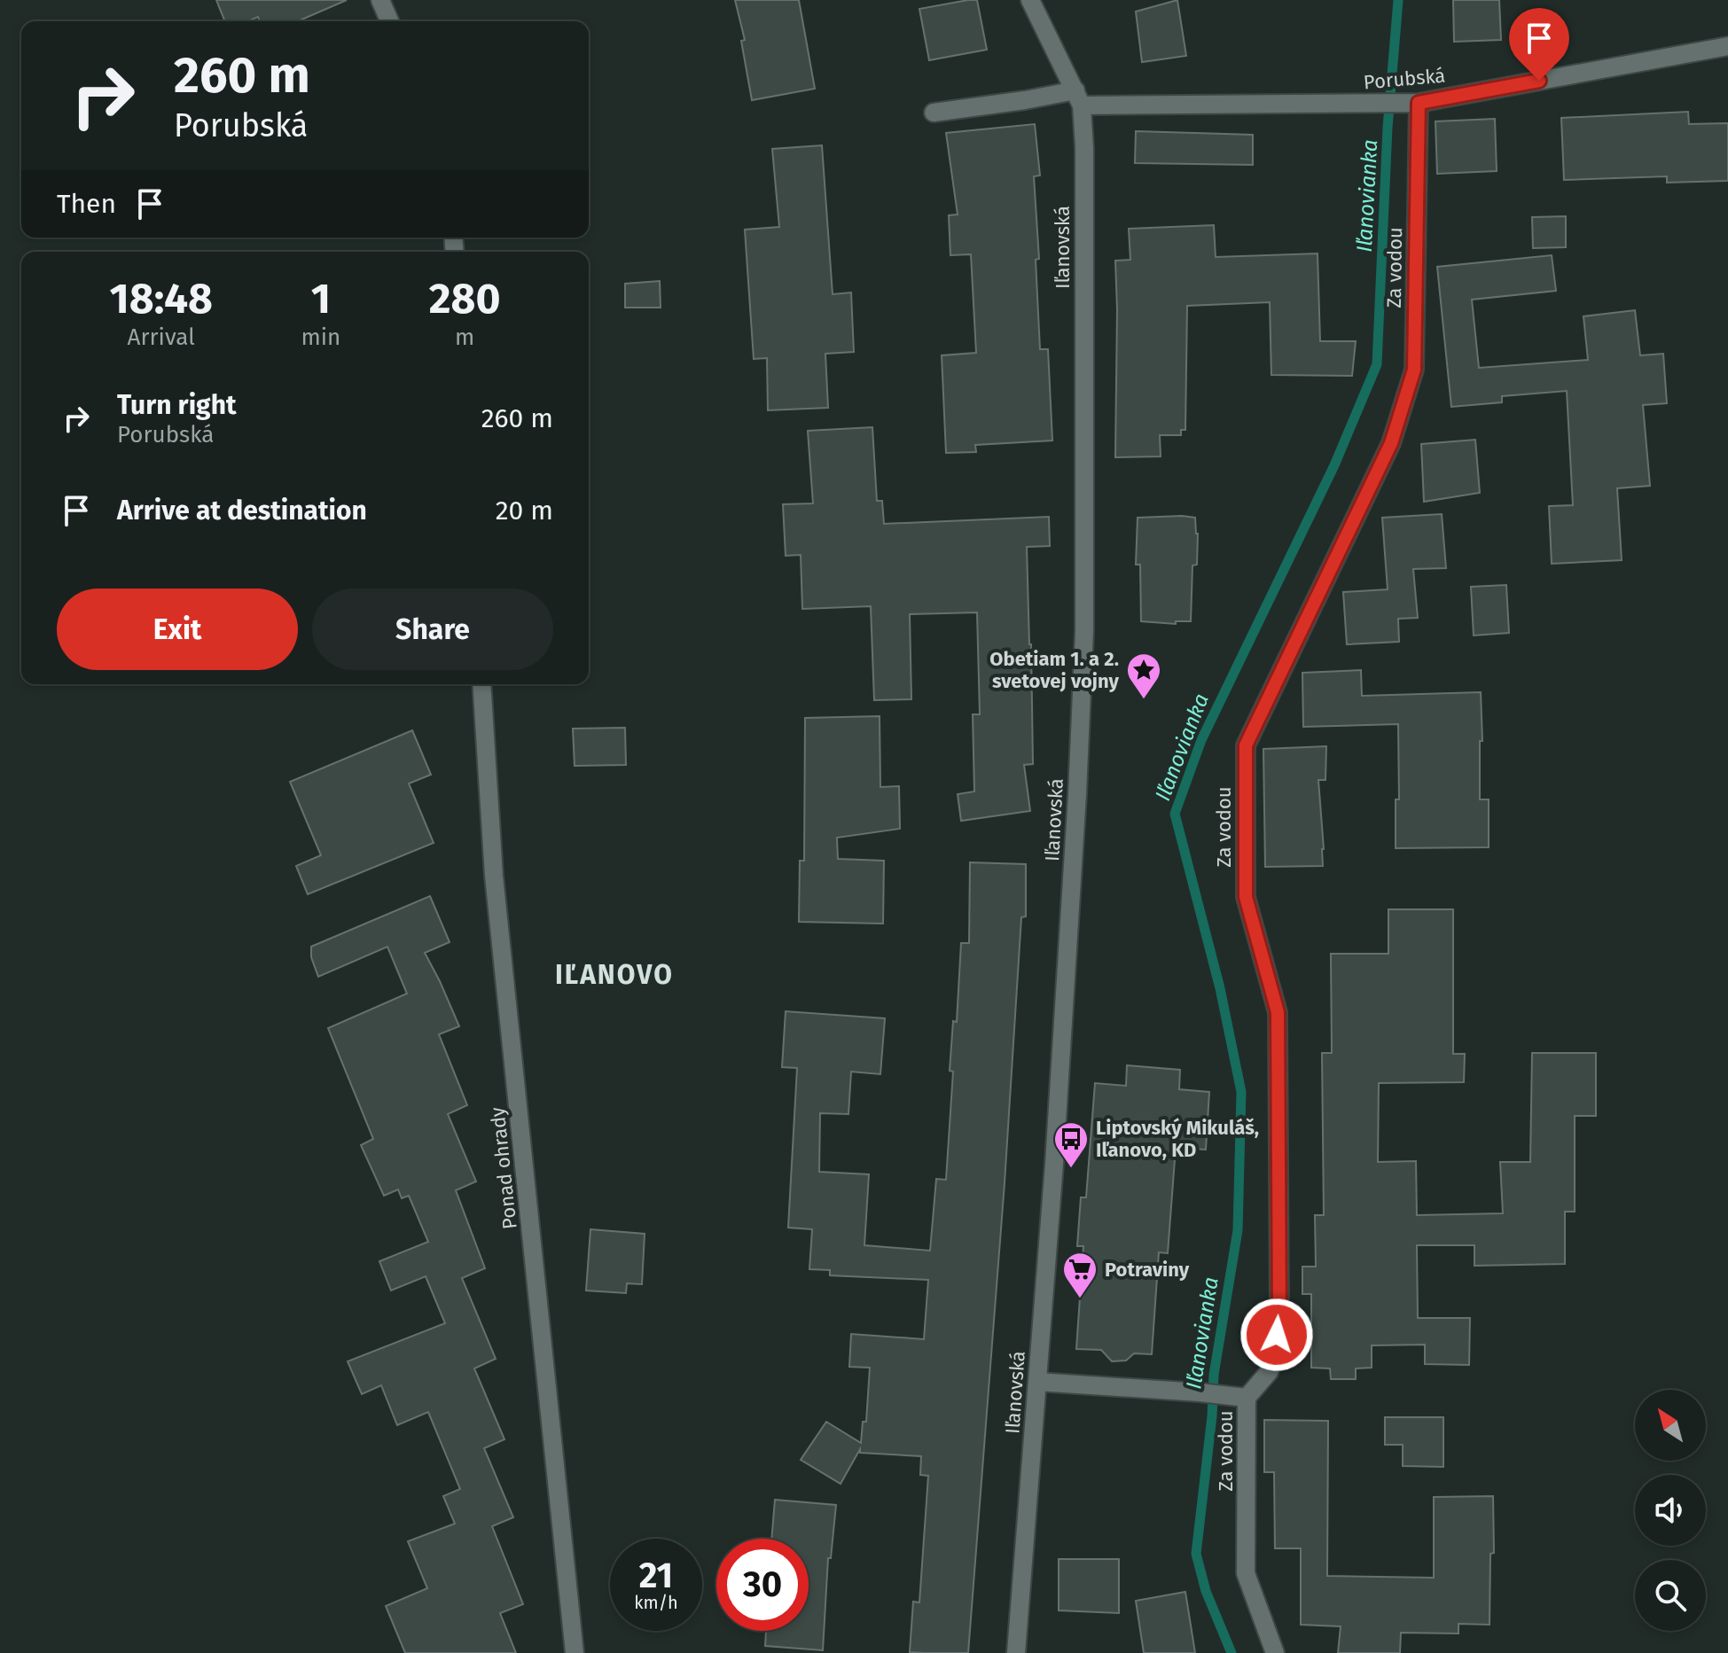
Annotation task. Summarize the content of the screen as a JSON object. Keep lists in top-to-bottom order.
{
  "streets": {
    "street": [
      "Porubská",
      "Iľanovská",
      "Za vodou",
      "Ponad ohrady"
    ]
  },
  "crossings": [
    ["Porubská", "Iľanovská"],
    ["Porubská", "Za vodou"]
  ],
  "districts": ["IĽANOVO"],
  "water": ["Iľanovianka"],
  "places": {
    "place": ["Obetiam 1. a 2. svetovej vojny"],
    "bus stop": ["Liptovský Mikuláš, Iľanovo, KD"],
    "supermarket": ["Potraviny"]
  },
  "north": "top left",
  "page": {
    "turn": ["260 m", "Porubská"],
    "then": "Then",
    "eta": [
      "18:48",
      "Arrival",
      "1",
      "min",
      "280",
      "m"
    ],
    "list": [
      {
        "name": "Turn right",
        "note": "Porubská",
        "value": "260 m"
      },
      {
        "name": "Arrive at destination",
        "value": "20 m"
      }
    ],
    "buttons": ["Exit", "Share"],
    "speed": "21 km/h",
    "limit": "30"
  }
}
